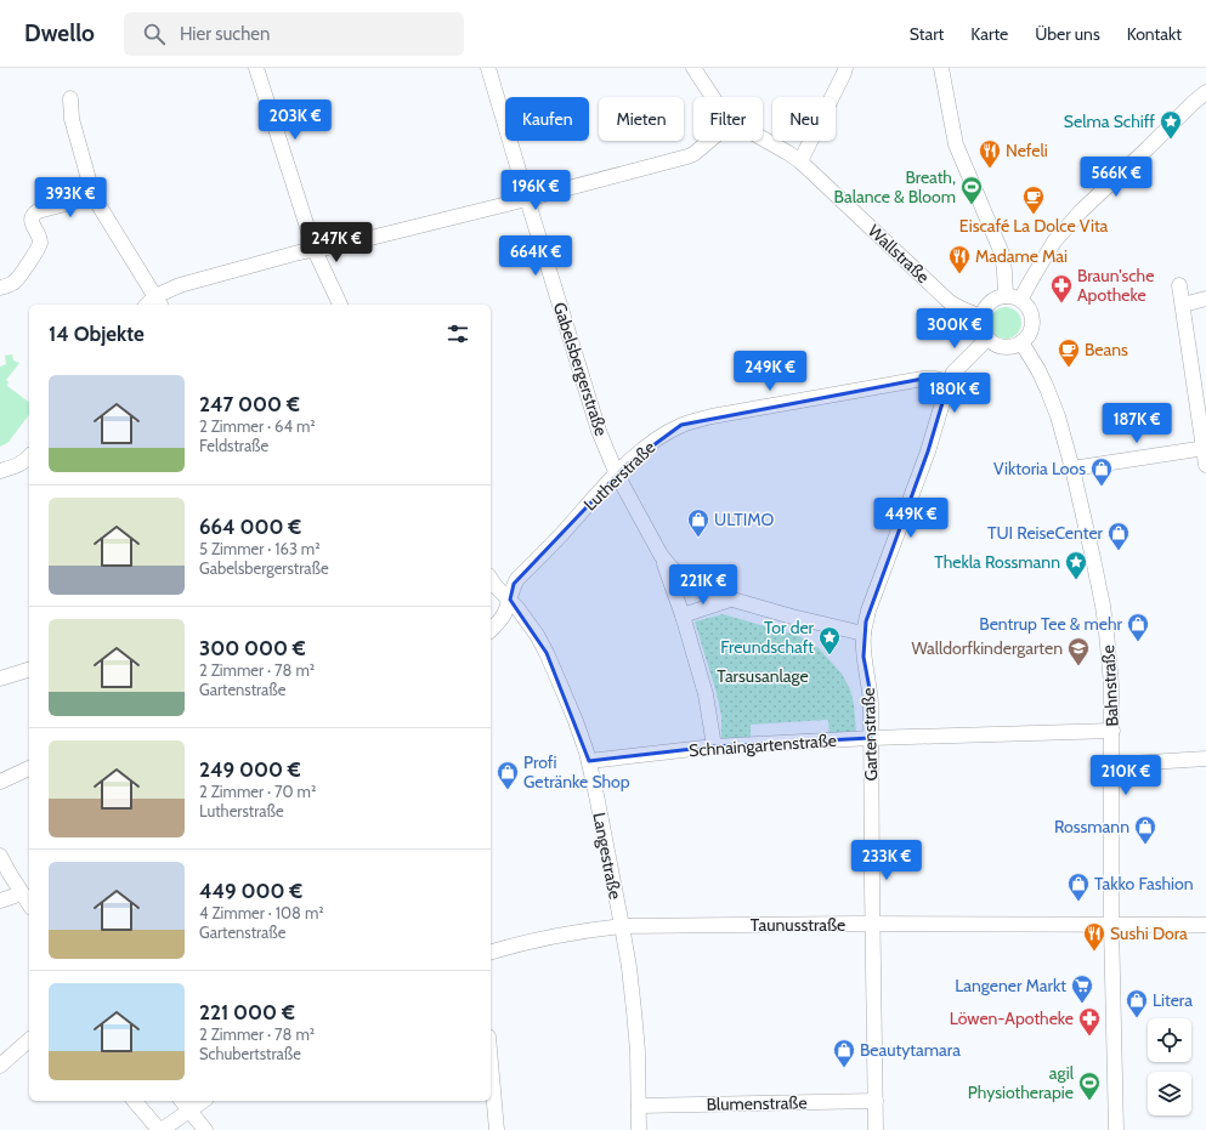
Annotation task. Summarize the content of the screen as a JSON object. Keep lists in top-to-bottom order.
{
  "streets": {
    "street": [
      "Wallstraße",
      "Gabelsbergerstraße",
      "Lutherstraße",
      "Bahnstraße",
      "Gartenstraße",
      "Schnaingartenstraße",
      "Langestraße",
      "Taunusstraße",
      "Blumenstraße"
    ]
  },
  "crossings": [
    ["Wallstraße", "Bahnstraße"],
    ["Wallstraße", "Gartenstraße"],
    ["Gabelsbergerstraße", "Lutherstraße"],
    ["Lutherstraße", "Gartenstraße"],
    ["Lutherstraße", "Langestraße"],
    ["Bahnstraße", "Gartenstraße"],
    ["Bahnstraße", "Schnaingartenstraße"],
    ["Bahnstraße", "Taunusstraße"],
    ["Gartenstraße", "Schnaingartenstraße"],
    ["Gartenstraße", "Taunusstraße"],
    ["Gartenstraße", "Blumenstraße"],
    ["Schnaingartenstraße", "Langestraße"],
    ["Langestraße", "Taunusstraße"],
    ["Langestraße", "Blumenstraße"]
  ],
  "parks": ["Tarsusanlage"],
  "places": {
    "place": ["Selma Schiff", "Thekla Rossmann", "Tor der Freundschaft"],
    "restaurant": ["Nefeli", "Madame Mai", "Sushi Dora"],
    "sports": ["Breath, Balance & Bloom", "agil Physiotherapie"],
    "cafe": ["Eiscafé La Dolce Vita", "Beans"],
    "pharmacy": ["Braun'sche Apotheke", "Löwen-Apotheke"],
    "shop": [
      "Viktoria Loos",
      "ULTIMO",
      "TUI ReiseCenter",
      "Bentrup Tee & mehr",
      "Profi Getränke Shop",
      "Rossmann",
      "Takko Fashion",
      "Litera",
      "Beautytamara"
    ],
    "school or university": ["Walldorfkindergarten"],
    "supermarket": ["Langener Markt"]
  },
  "page": {
    "header": "Dwello",
    "search": "Hier suchen",
    "nav": [
      "Start",
      "Karte",
      "Über uns",
      "Kontakt"
    ],
    "chip": [
      "Kaufen",
      "Mieten",
      "Filter",
      "Neu"
    ],
    "price": [
      "203K €",
      "566K €",
      "196K €",
      "393K €",
      "247K €",
      "664K €",
      "300K €",
      "249K €",
      "180K €",
      "187K €",
      "449K €",
      "221K €",
      "210K €",
      "233K €"
    ],
    "heading": "14 Objekte",
    "list": [
      {
        "name": "247 000 €",
        "note": "2 Zimmer · 64 m² · Feldstraße"
      },
      {
        "name": "664 000 €",
        "note": "5 Zimmer · 163 m² · Gabelsbergerstraße"
      },
      {
        "name": "300 000 €",
        "note": "2 Zimmer · 78 m² · Gartenstraße"
      },
      {
        "name": "249 000 €",
        "note": "2 Zimmer · 70 m² · Lutherstraße"
      },
      {
        "name": "449 000 €",
        "note": "4 Zimmer · 108 m² · Gartenstraße"
      },
      {
        "name": "221 000 €",
        "note": "2 Zimmer · 78 m² · Schubertstraße"
      }
    ]
  }
}
